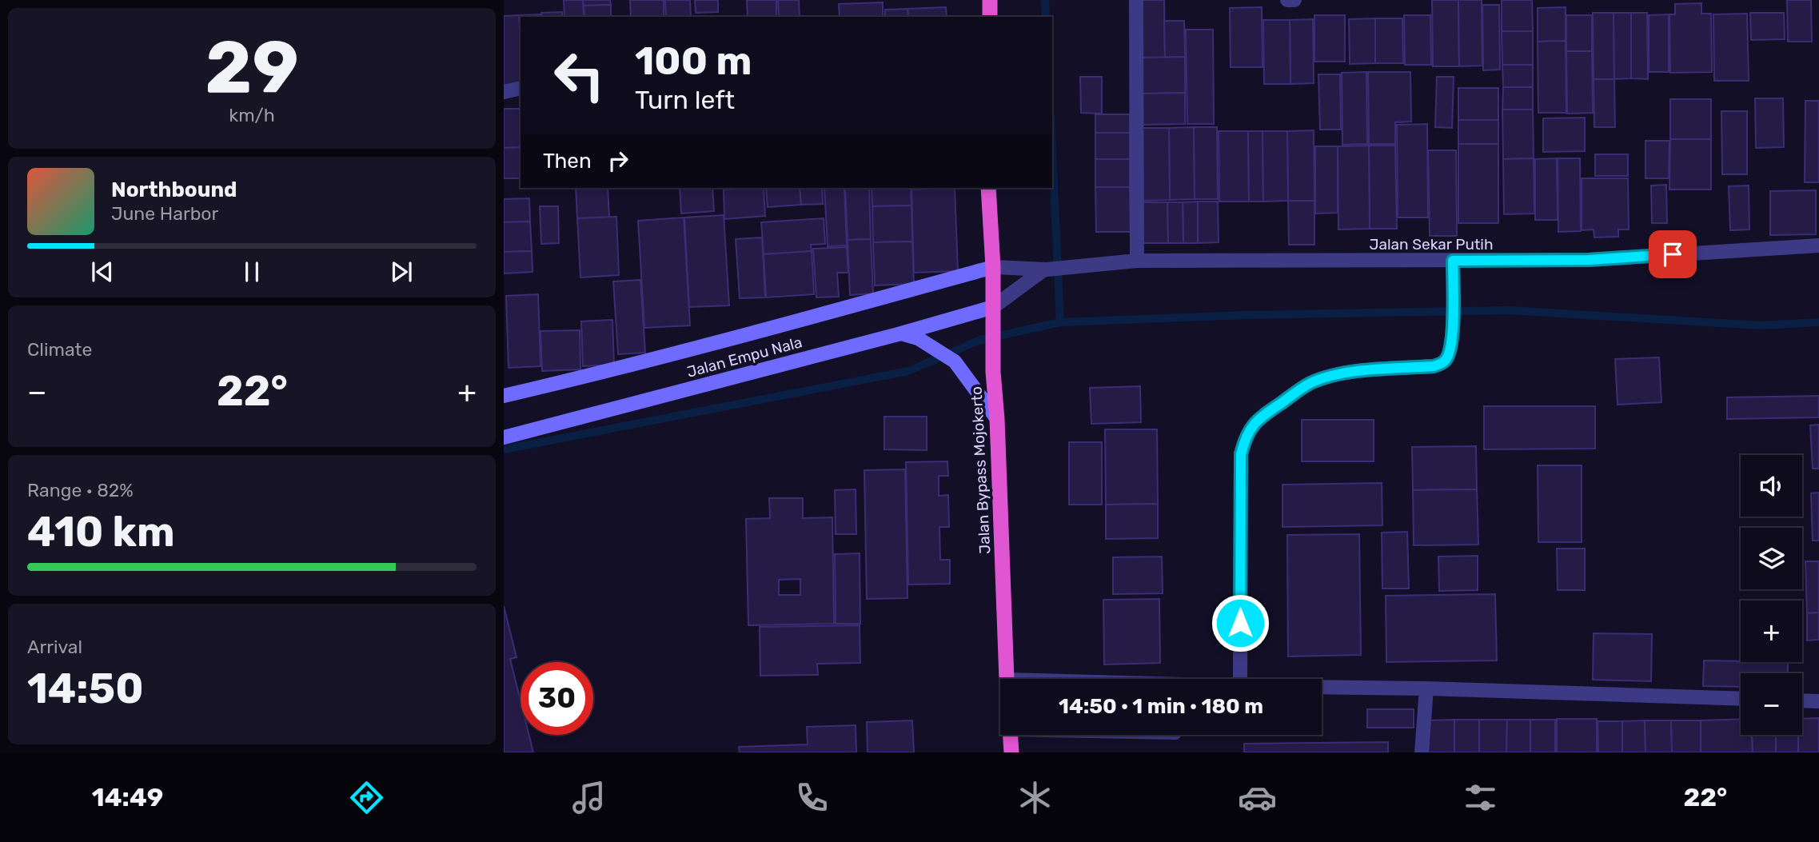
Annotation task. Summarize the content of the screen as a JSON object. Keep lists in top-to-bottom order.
{
  "streets": {
    "highway": ["Jalan Bypass Mojokerto"],
    "main road": ["Jalan Empu Nala"],
    "street": ["Jalan Sekar Putih"]
  },
  "crossings": [
    ["Jalan Sekar Putih", "Jalan Empu Nala"],
    ["Jalan Sekar Putih", "Jalan Bypass Mojokerto"],
    ["Jalan Empu Nala", "Jalan Bypass Mojokerto"]
  ],
  "page": {
    "tile": [
      ["29", "km/h"],
      "Climate",
      ["Range · 82%", "410 km"],
      ["Arrival", "14:50"]
    ],
    "turn": ["100 m", "Turn left"],
    "then": "Then",
    "song": ["Northbound", "June Harbor"],
    "heat": ["−", "22°", "+"],
    "map_buttons": ["+", "−"],
    "limit": "30",
    "trip": "14:50 · 1 min · 180 m",
    "tabs": ["14:49", "22°"]
  }
}
